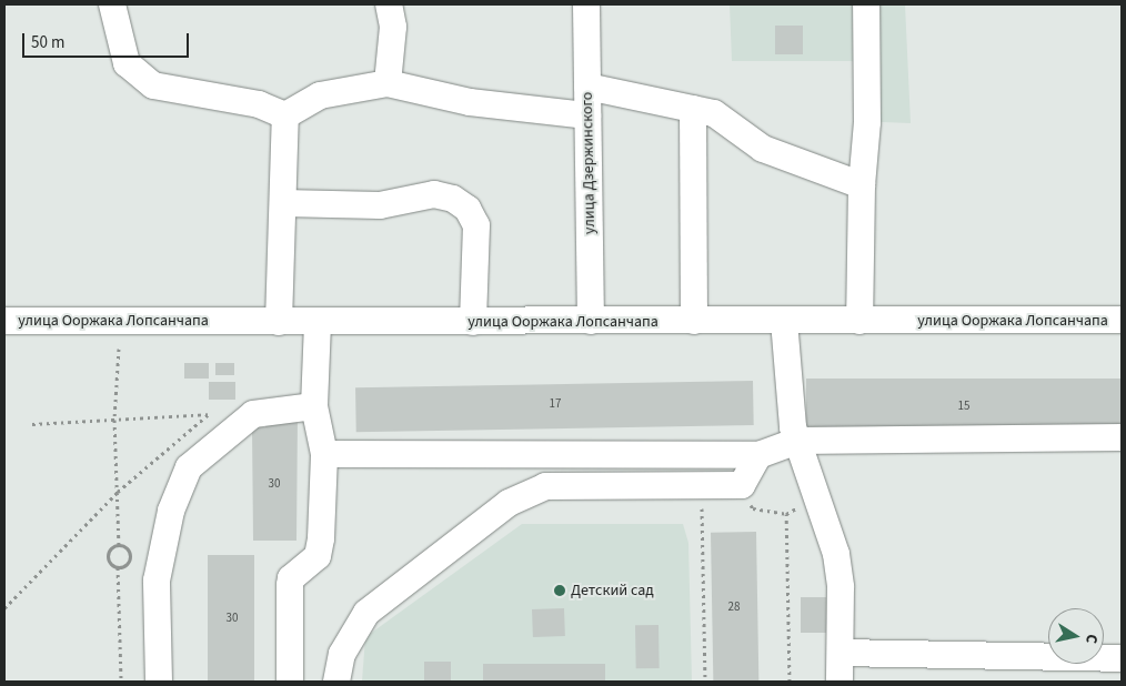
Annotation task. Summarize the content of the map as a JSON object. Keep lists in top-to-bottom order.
{
  "streets": {
    "street": ["улица Дзержинского", "улица Ооржака Лопсанчапа"]
  },
  "crossings": [
    ["улица Дзержинского", "улица Ооржака Лопсанчапа"]
  ],
  "places": ["Детский сад"],
  "house_numbers": [
    "17",
    "15",
    "30",
    "28",
    "30"
  ],
  "scale_bar": "50 m",
  "north": "right"
}
